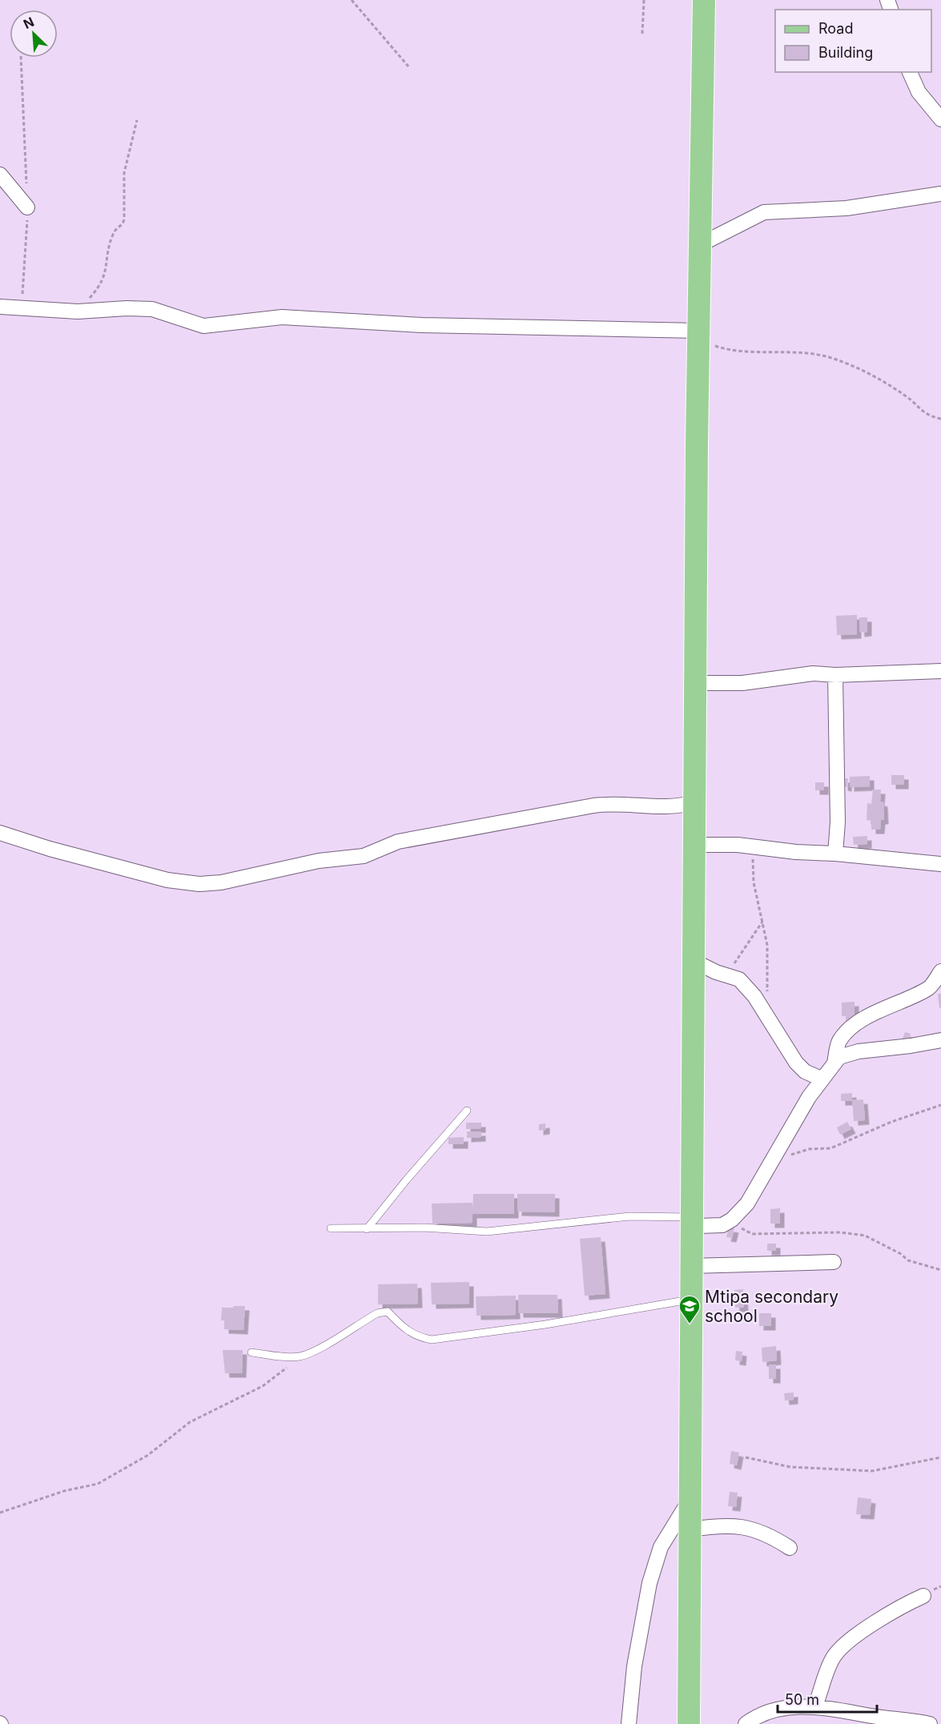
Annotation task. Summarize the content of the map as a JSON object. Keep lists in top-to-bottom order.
{
  "places": {
    "school or university": ["Mtipa secondary school"]
  },
  "legend": ["Road", "Building"],
  "scale_bar": "50 m",
  "north": "top left"
}
